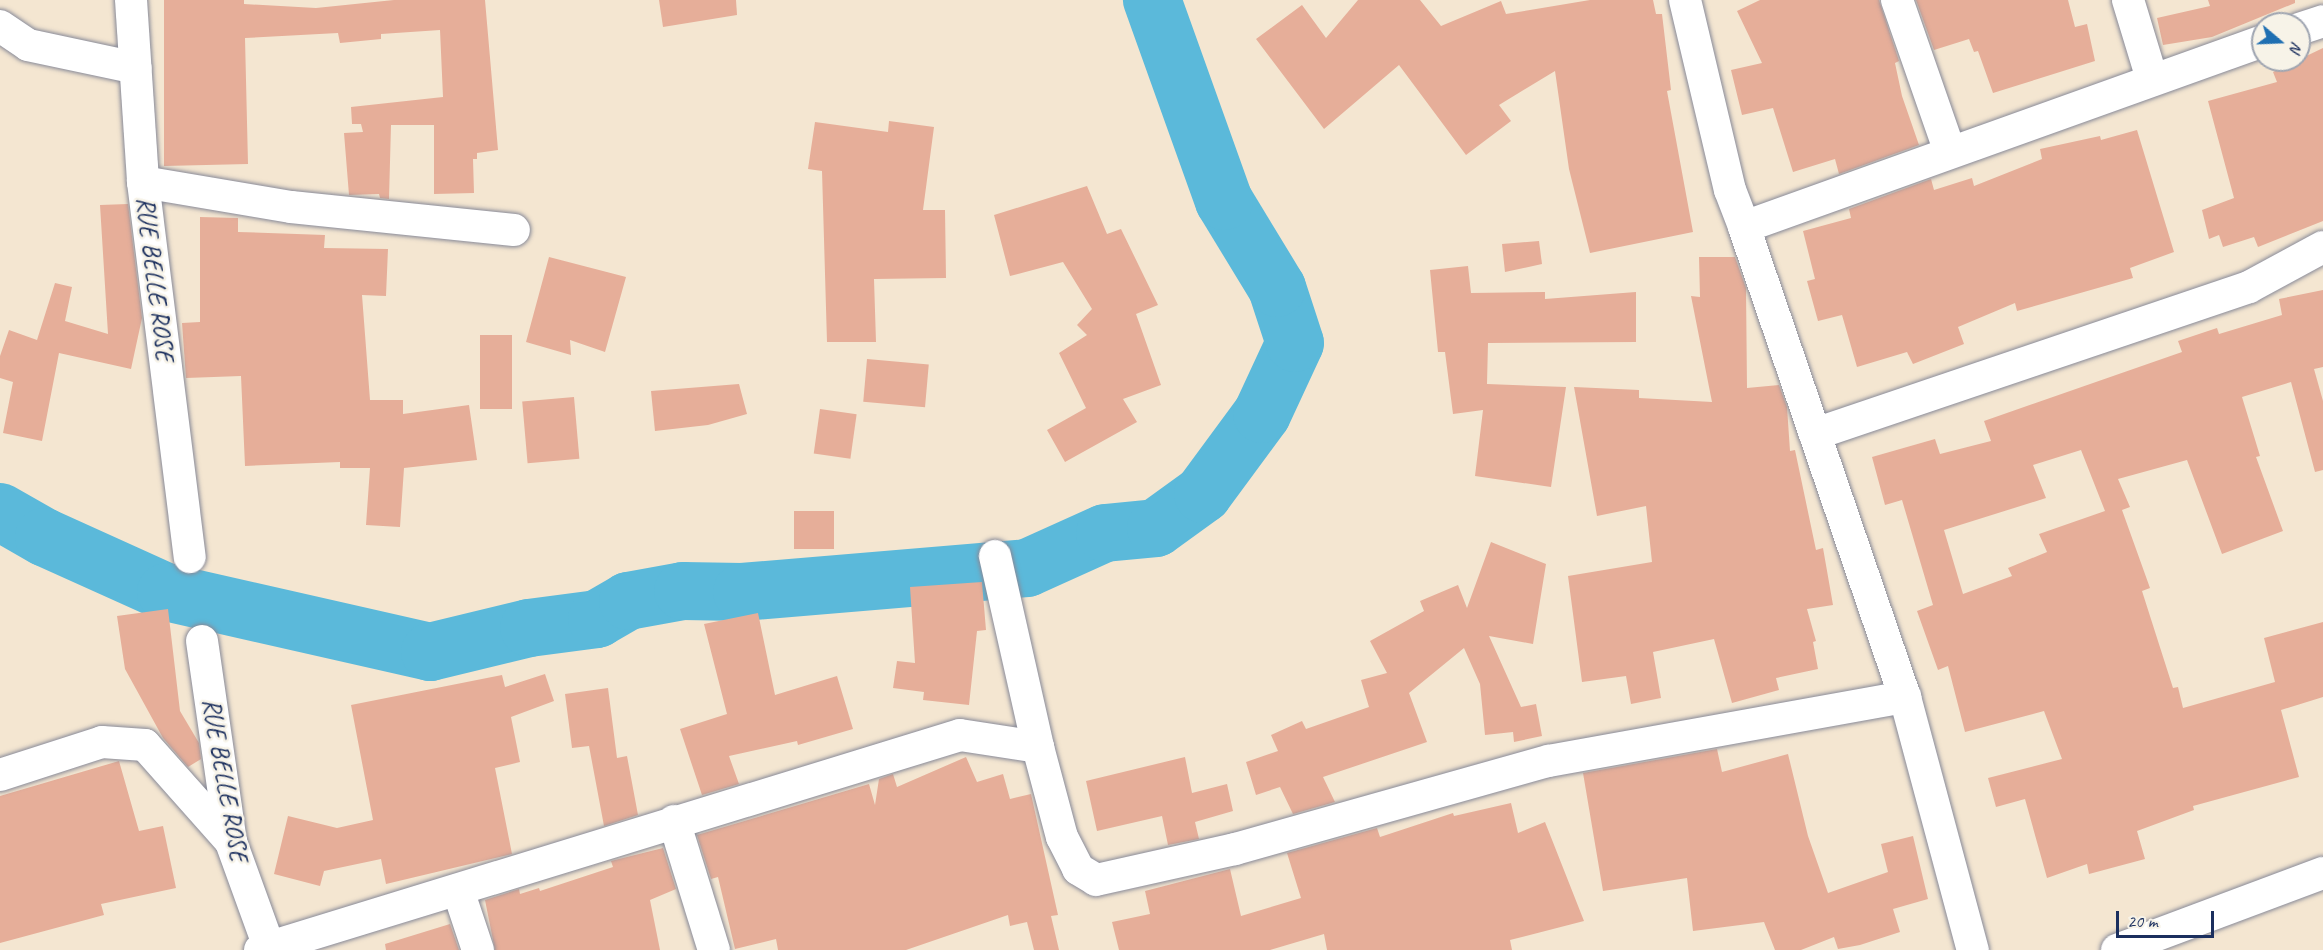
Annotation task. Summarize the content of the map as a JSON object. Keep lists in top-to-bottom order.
{
  "streets": {
    "street": ["RUE BELLE ROSE"]
  },
  "scale_bar": "20 m",
  "north": "right"
}
